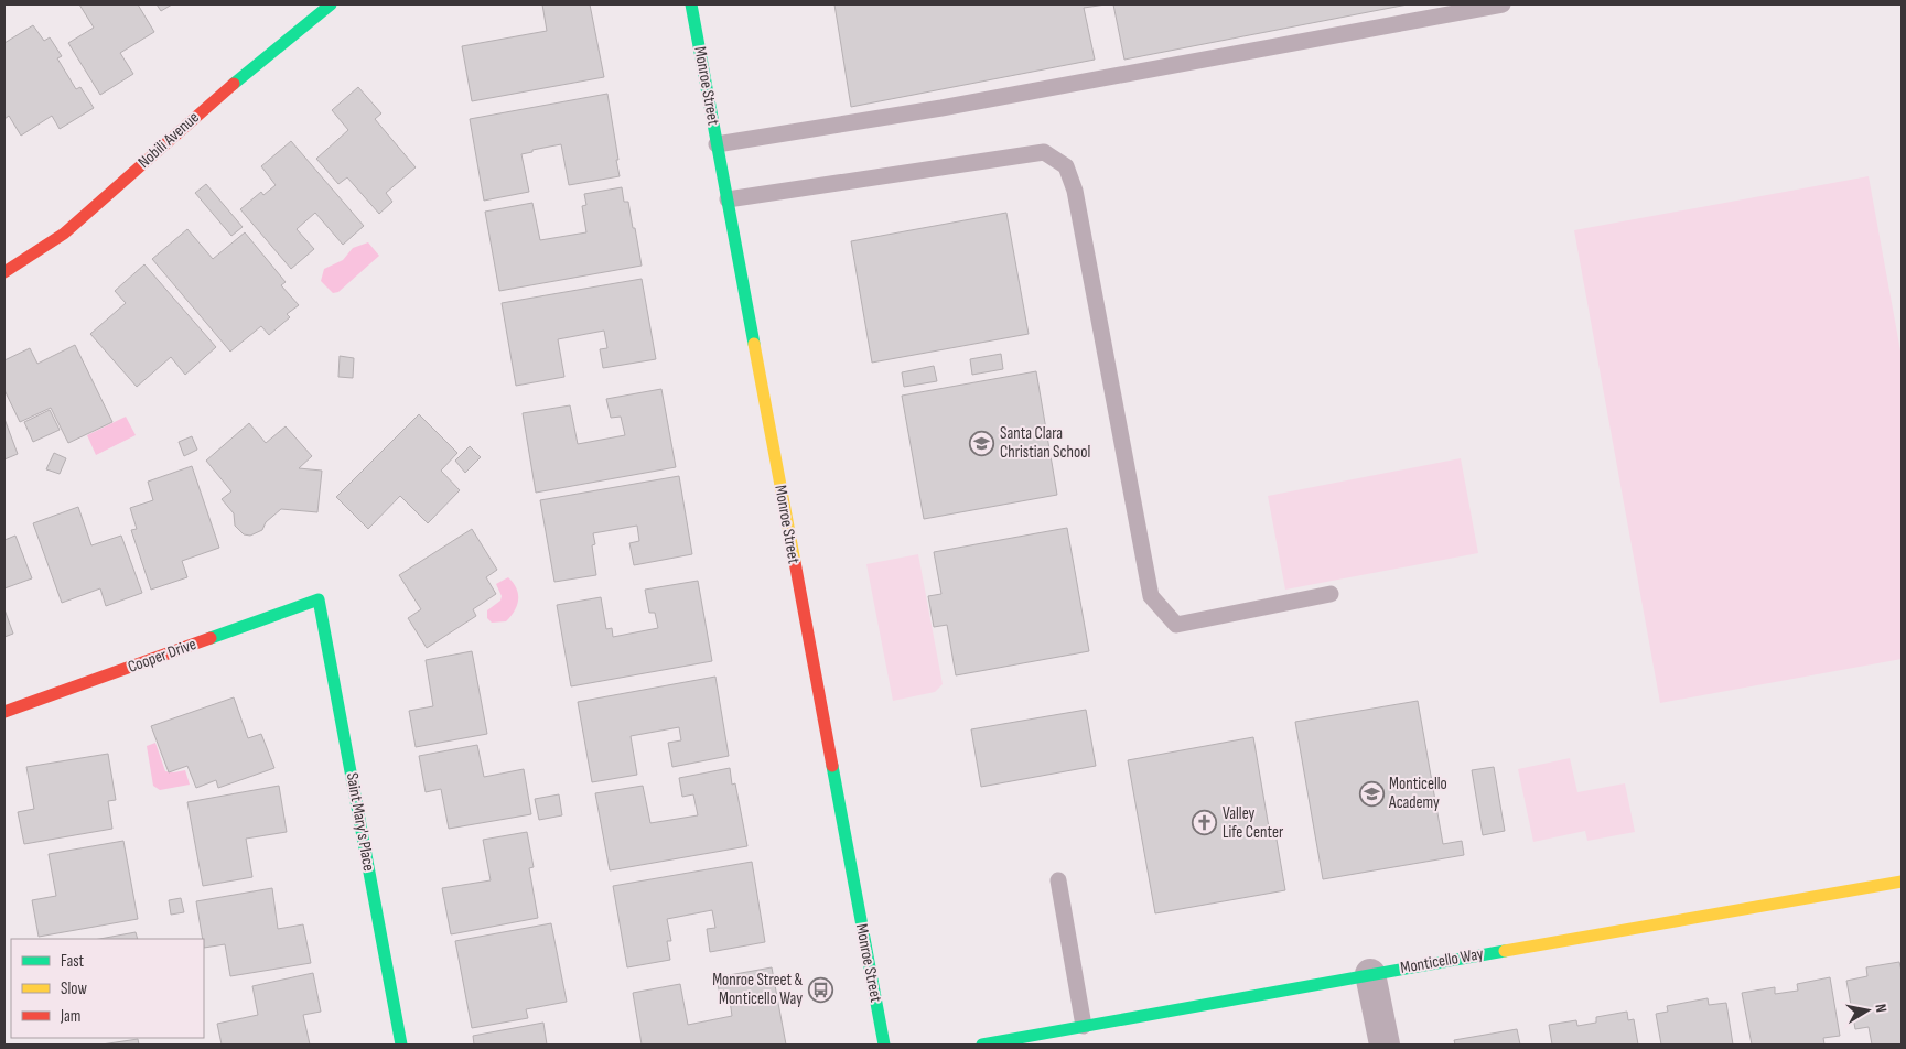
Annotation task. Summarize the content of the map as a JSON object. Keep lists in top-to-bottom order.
{
  "streets": {
    "street": [
      "Monroe Street",
      "Nobili Avenue",
      "Cooper Drive",
      "Saint Mary's Place",
      "Monticello Way"
    ]
  },
  "crossings": [
    ["Cooper Drive", "Saint Mary's Place"]
  ],
  "places": {
    "school or university": ["Santa Clara Christian School", "Monticello Academy"],
    "church": ["Valley Life Center"],
    "bus stop": ["Monroe Street & Monticello Way"]
  },
  "legend": ["Fast", "Slow", "Jam"],
  "north": "right"
}
